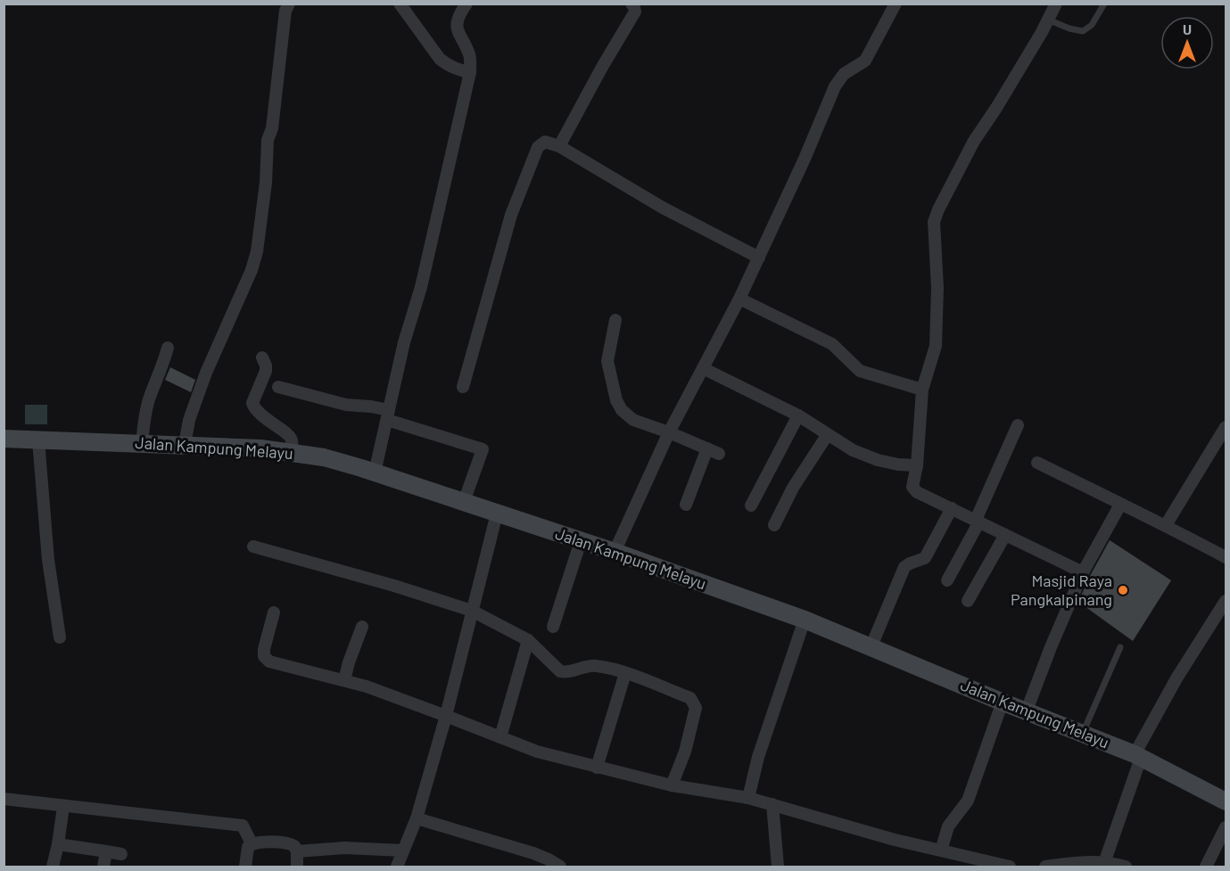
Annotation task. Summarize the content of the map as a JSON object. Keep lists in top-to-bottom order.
{
  "streets": {
    "main road": ["Jalan Kampung Melayu"]
  },
  "places": ["Masjid Raya Pangkalpinang"],
  "north": "top"
}
